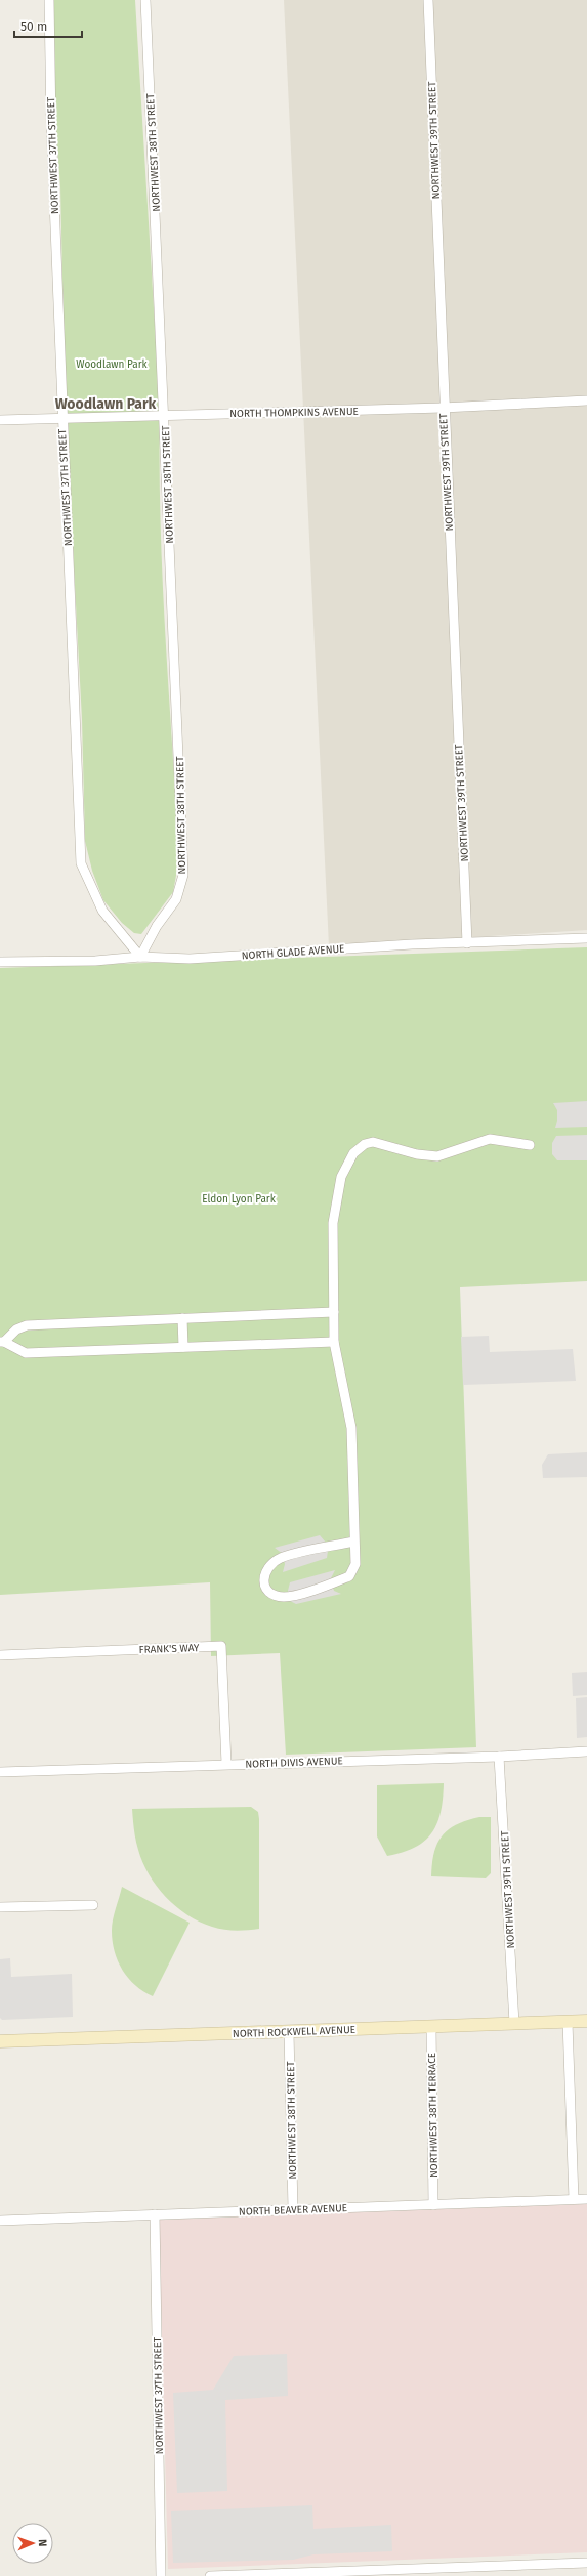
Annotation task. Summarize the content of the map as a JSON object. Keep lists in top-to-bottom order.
{
  "streets": {
    "main road": ["NORTH ROCKWELL AVENUE"],
    "street": [
      "NORTHWEST 39TH STREET",
      "NORTHWEST 38TH STREET",
      "NORTHWEST 37TH STREET",
      "NORTH THOMPKINS AVENUE",
      "NORTH GLADE AVENUE",
      "FRANK'S WAY",
      "NORTH DIVIS AVENUE",
      "NORTHWEST 38TH TERRACE",
      "NORTH BEAVER AVENUE"
    ]
  },
  "crossings": [
    ["NORTHWEST 39TH STREET", "NORTH THOMPKINS AVENUE"],
    ["NORTHWEST 39TH STREET", "NORTH GLADE AVENUE"],
    ["NORTHWEST 39TH STREET", "NORTH DIVIS AVENUE"],
    ["NORTHWEST 39TH STREET", "NORTH ROCKWELL AVENUE"],
    ["NORTHWEST 38TH STREET", "NORTHWEST 37TH STREET"],
    ["NORTHWEST 38TH STREET", "NORTH THOMPKINS AVENUE"],
    ["NORTHWEST 38TH STREET", "NORTH GLADE AVENUE"],
    ["NORTHWEST 38TH STREET", "NORTH ROCKWELL AVENUE"],
    ["NORTHWEST 38TH STREET", "NORTH BEAVER AVENUE"],
    ["NORTHWEST 37TH STREET", "NORTH THOMPKINS AVENUE"],
    ["NORTHWEST 37TH STREET", "NORTH GLADE AVENUE"],
    ["NORTHWEST 37TH STREET", "NORTH BEAVER AVENUE"],
    ["FRANK'S WAY", "NORTH DIVIS AVENUE"],
    ["NORTH ROCKWELL AVENUE", "NORTHWEST 38TH TERRACE"],
    ["NORTHWEST 38TH TERRACE", "NORTH BEAVER AVENUE"]
  ],
  "districts": ["Woodlawn Park"],
  "parks": ["Woodlawn Park", "Eldon Lyon Park"],
  "scale_bar": "50 m",
  "north": "right"
}
